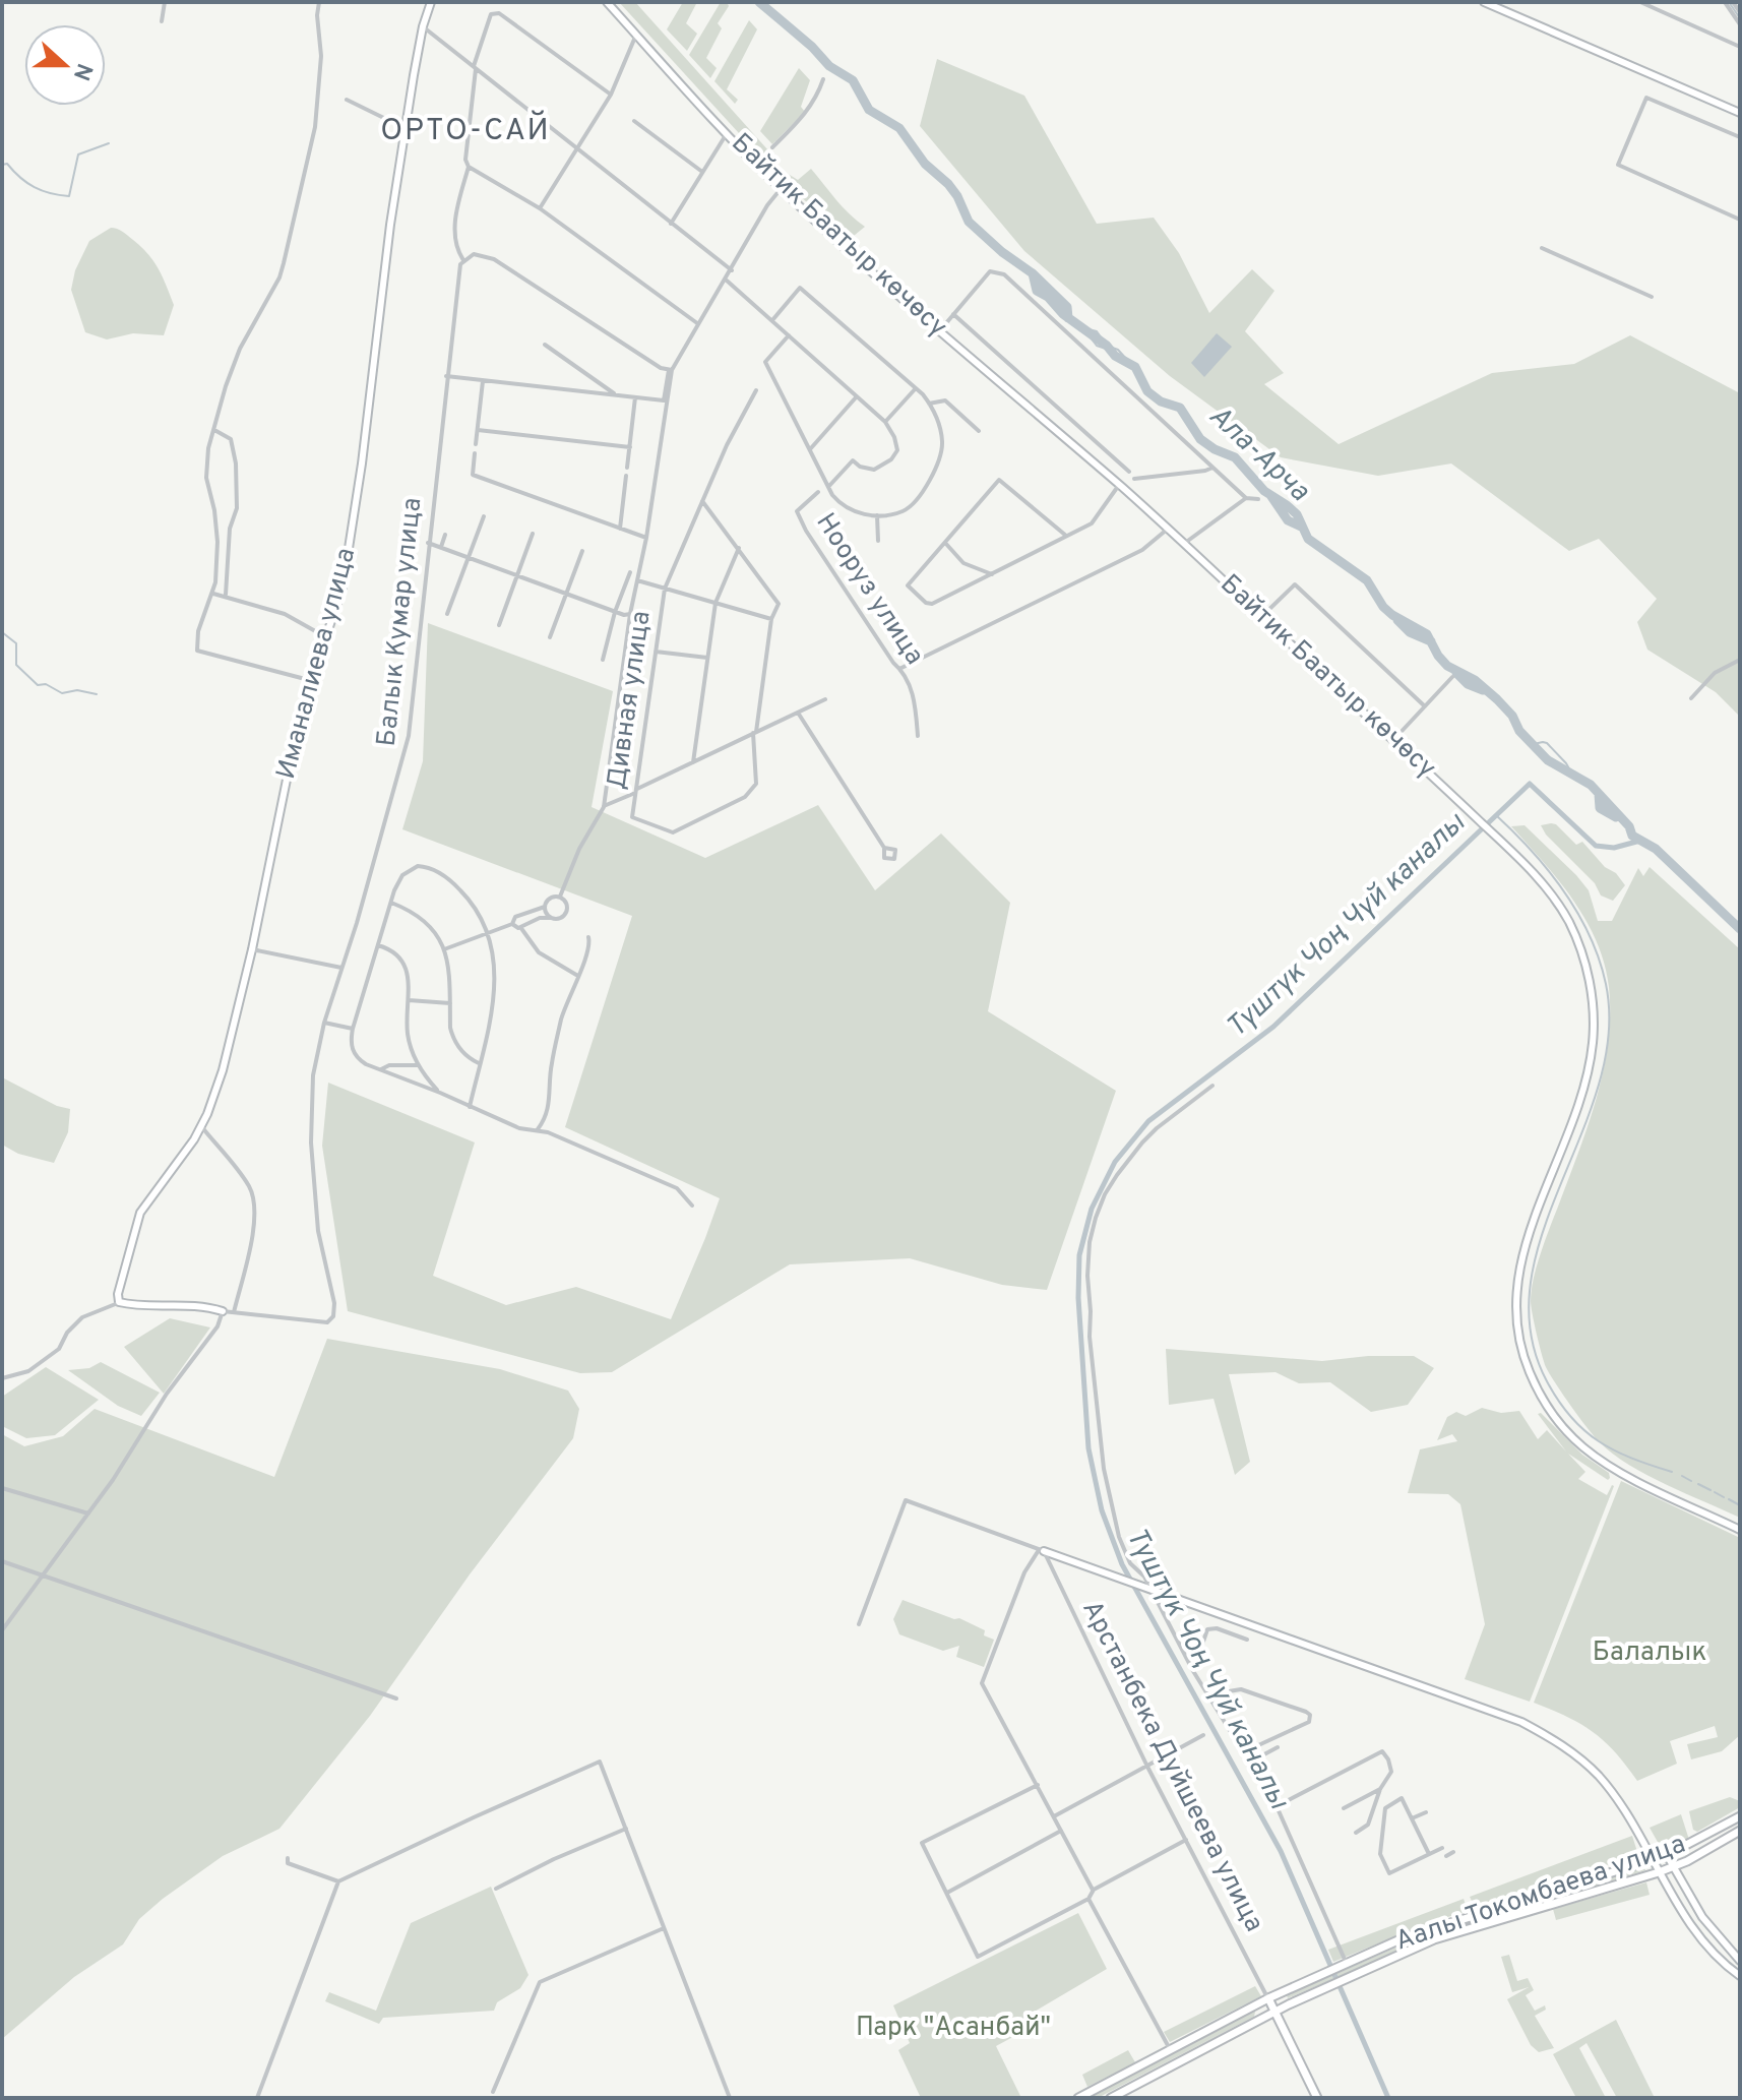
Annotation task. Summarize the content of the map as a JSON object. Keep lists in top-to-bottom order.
{
  "streets": {
    "main road": ["Байтик Баатыр көчөсү", "Иманалиева улица", "Аалы Токомбаева улица"],
    "street": [
      "Нооруз улица",
      "Балык Кумар улица",
      "Дивная улица",
      "Арстанбека Дуйшеева улица"
    ]
  },
  "crossings": [
    ["Арстанбека Дуйшеева улица", "Аалы Токомбаева улица"]
  ],
  "districts": ["ОРТО-САЙ"],
  "water": ["Ала-Арча", "Түштүк Чоң Чүй каналы"],
  "parks": ["Балалык", "Парк \"Асанбай\""],
  "north": "right"
}
